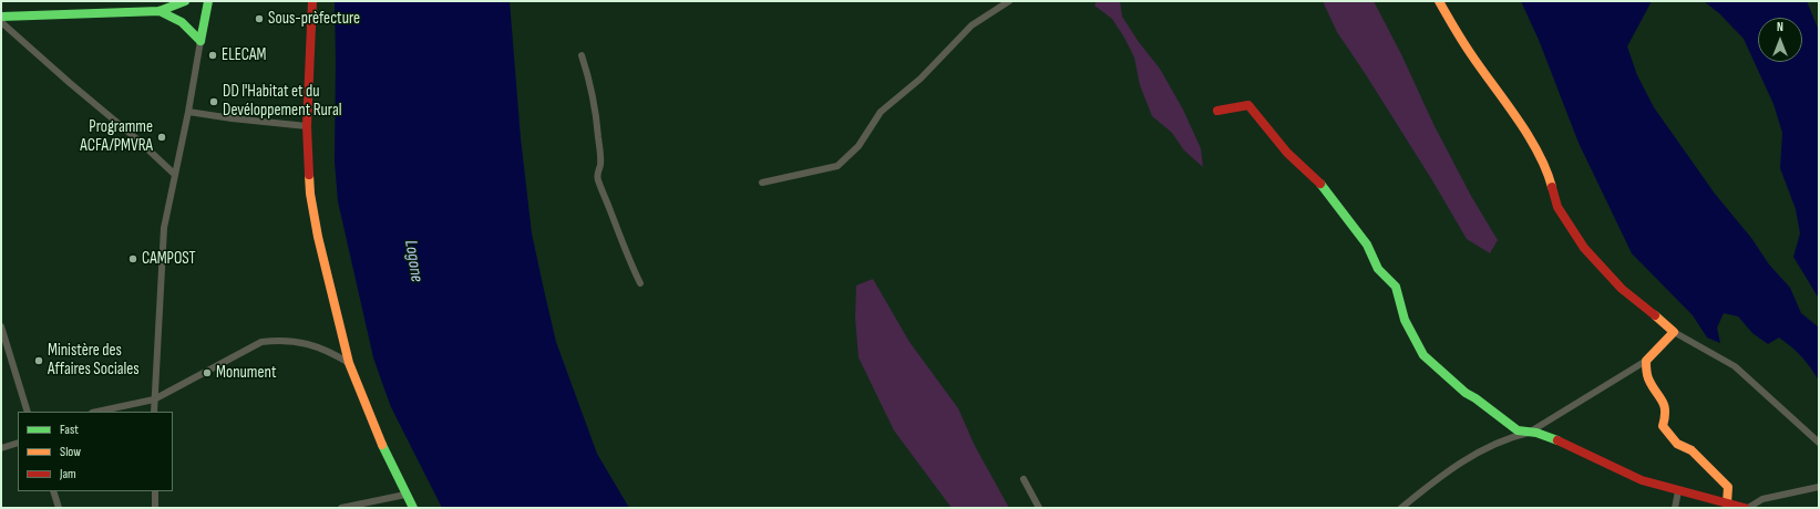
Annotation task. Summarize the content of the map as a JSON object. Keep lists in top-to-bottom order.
{
  "water": ["Logone"],
  "places": [
    "Sous-prèfecture",
    "ELECAM",
    "DD l'Habitat et du Devéloppement Rural",
    "Programme ACFA/PMVRA",
    "CAMPOST",
    "Ministère des Affaires Sociales",
    "Monument"
  ],
  "legend": ["Fast", "Slow", "Jam"],
  "north": "top"
}
